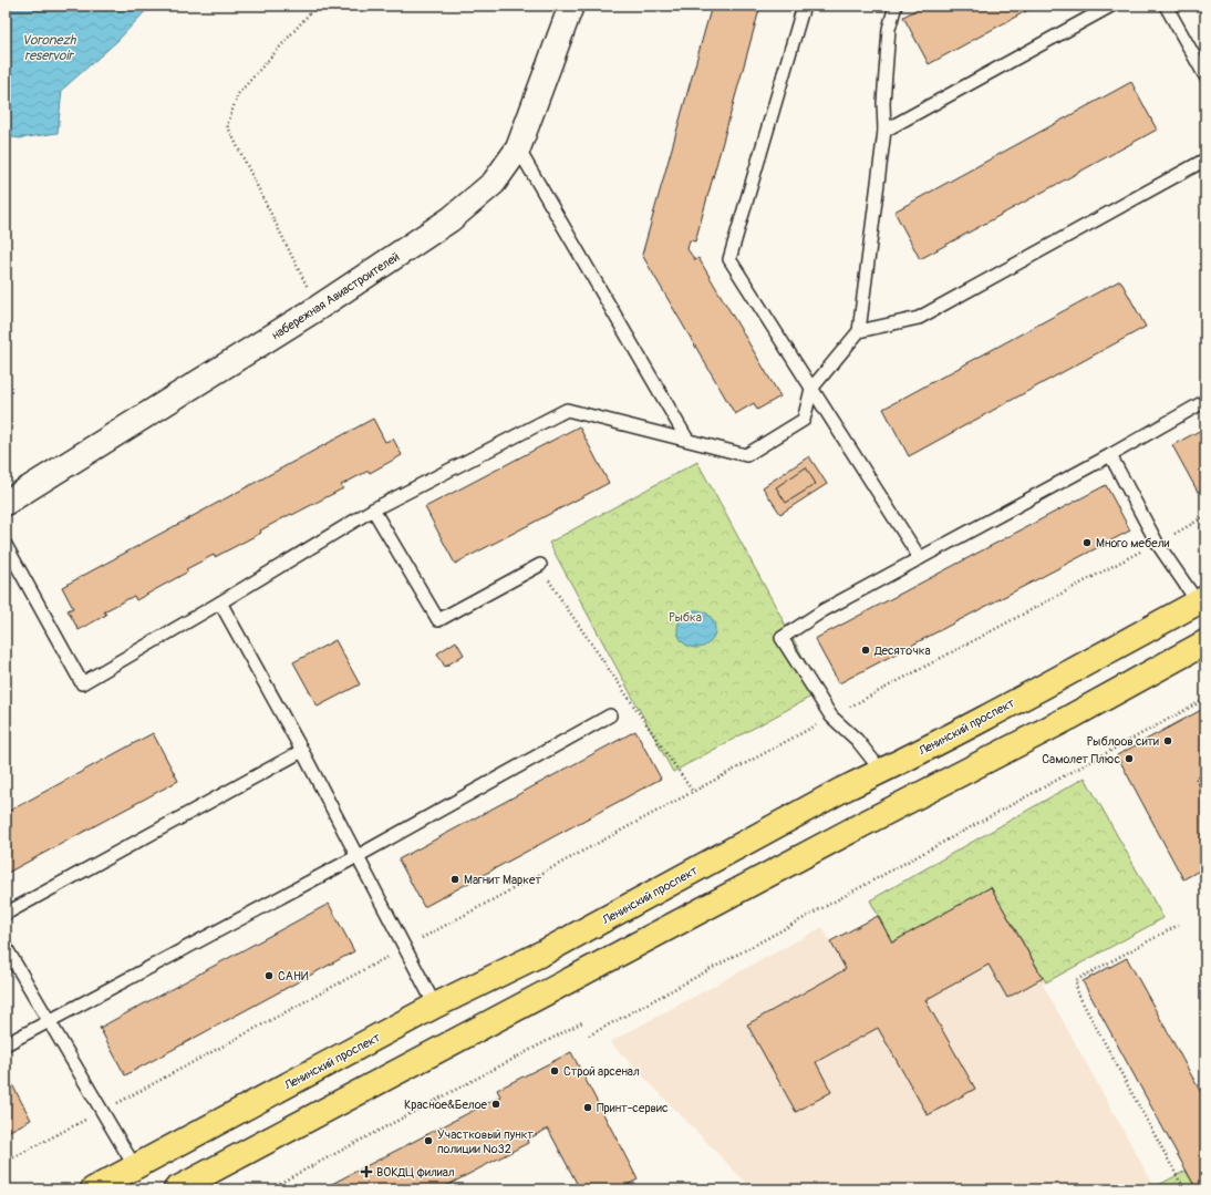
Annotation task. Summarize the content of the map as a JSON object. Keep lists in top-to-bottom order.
{
  "streets": {
    "main road": ["Ленинский проспект"],
    "street": ["набережная Авиастроителей"]
  },
  "water": ["Voronezh reservoir"],
  "parks": ["Рыбка"],
  "places": {
    "other": [
      "Много мебели",
      "Десяточка",
      "Рыблоов сити",
      "Самолет Плюс",
      "Магнит Маркет",
      "САНИ",
      "Строй арсенал",
      "Красное&Белое",
      "Принт-сервис",
      "Участковый пункт полиции №32"
    ],
    "health": ["ВОКДЦ филиал"]
  }
}
